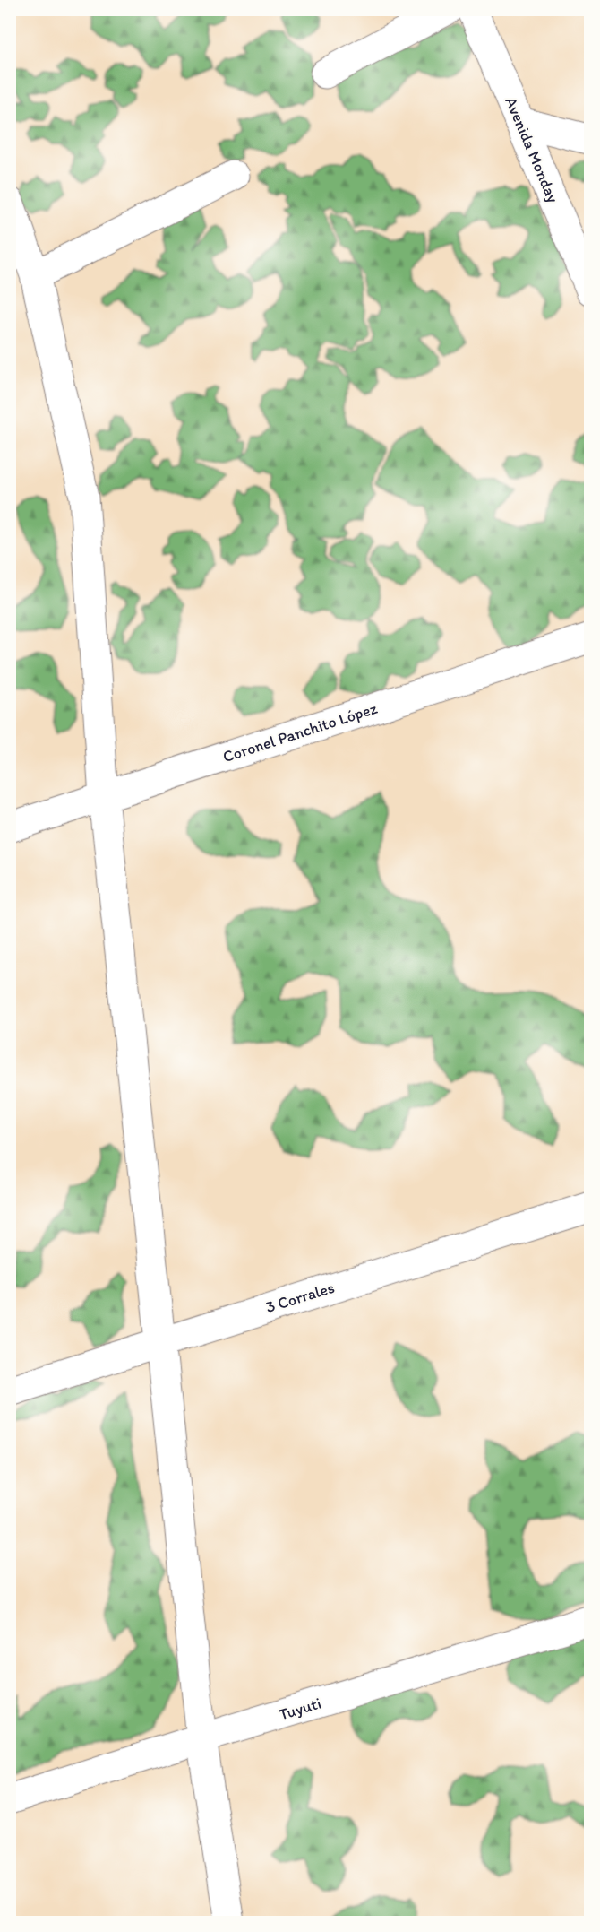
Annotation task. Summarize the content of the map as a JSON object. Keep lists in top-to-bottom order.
{
  "streets": {
    "street": [
      "Avenida Monday",
      "Coronel Panchito López",
      "3 Corrales",
      "Tuyuti"
    ]
  }
}
